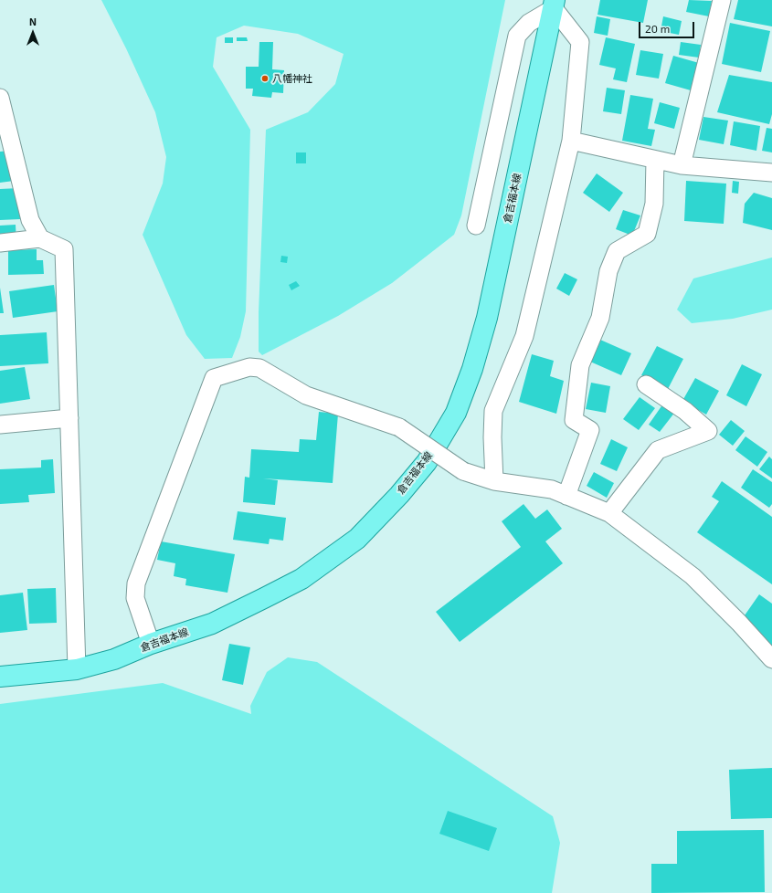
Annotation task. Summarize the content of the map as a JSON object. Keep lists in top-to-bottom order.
{
  "streets": {
    "main road": ["倉吉福本線"]
  },
  "places": ["八幡神社"],
  "scale_bar": "20 m",
  "north": "top"
}
